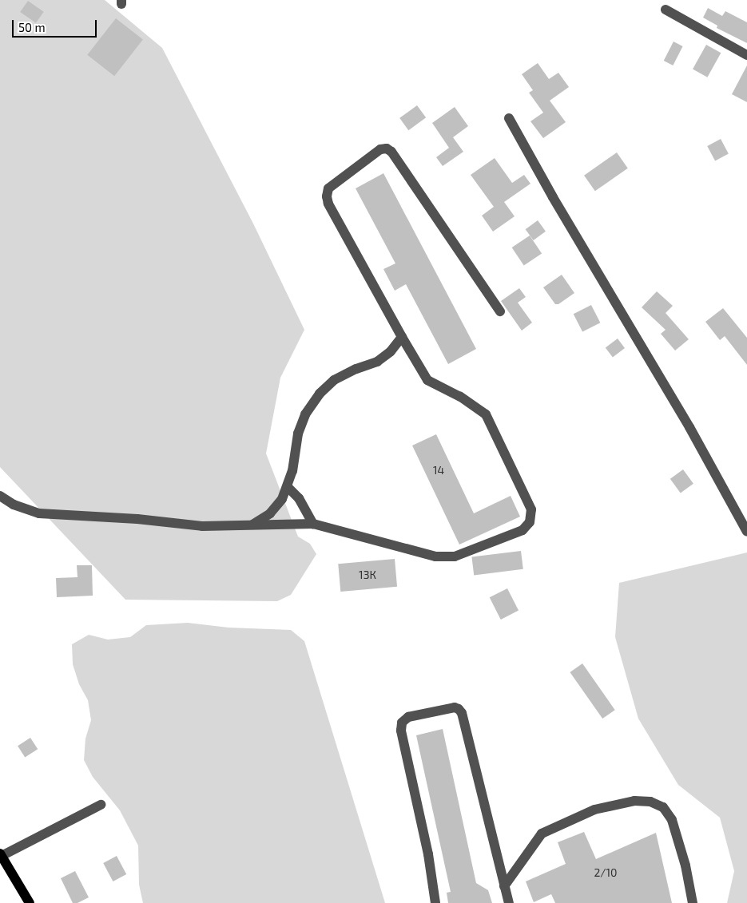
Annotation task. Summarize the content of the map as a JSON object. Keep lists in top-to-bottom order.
{
  "house_numbers": ["14", "13К", "2/10"],
  "scale_bar": "50 m"
}
